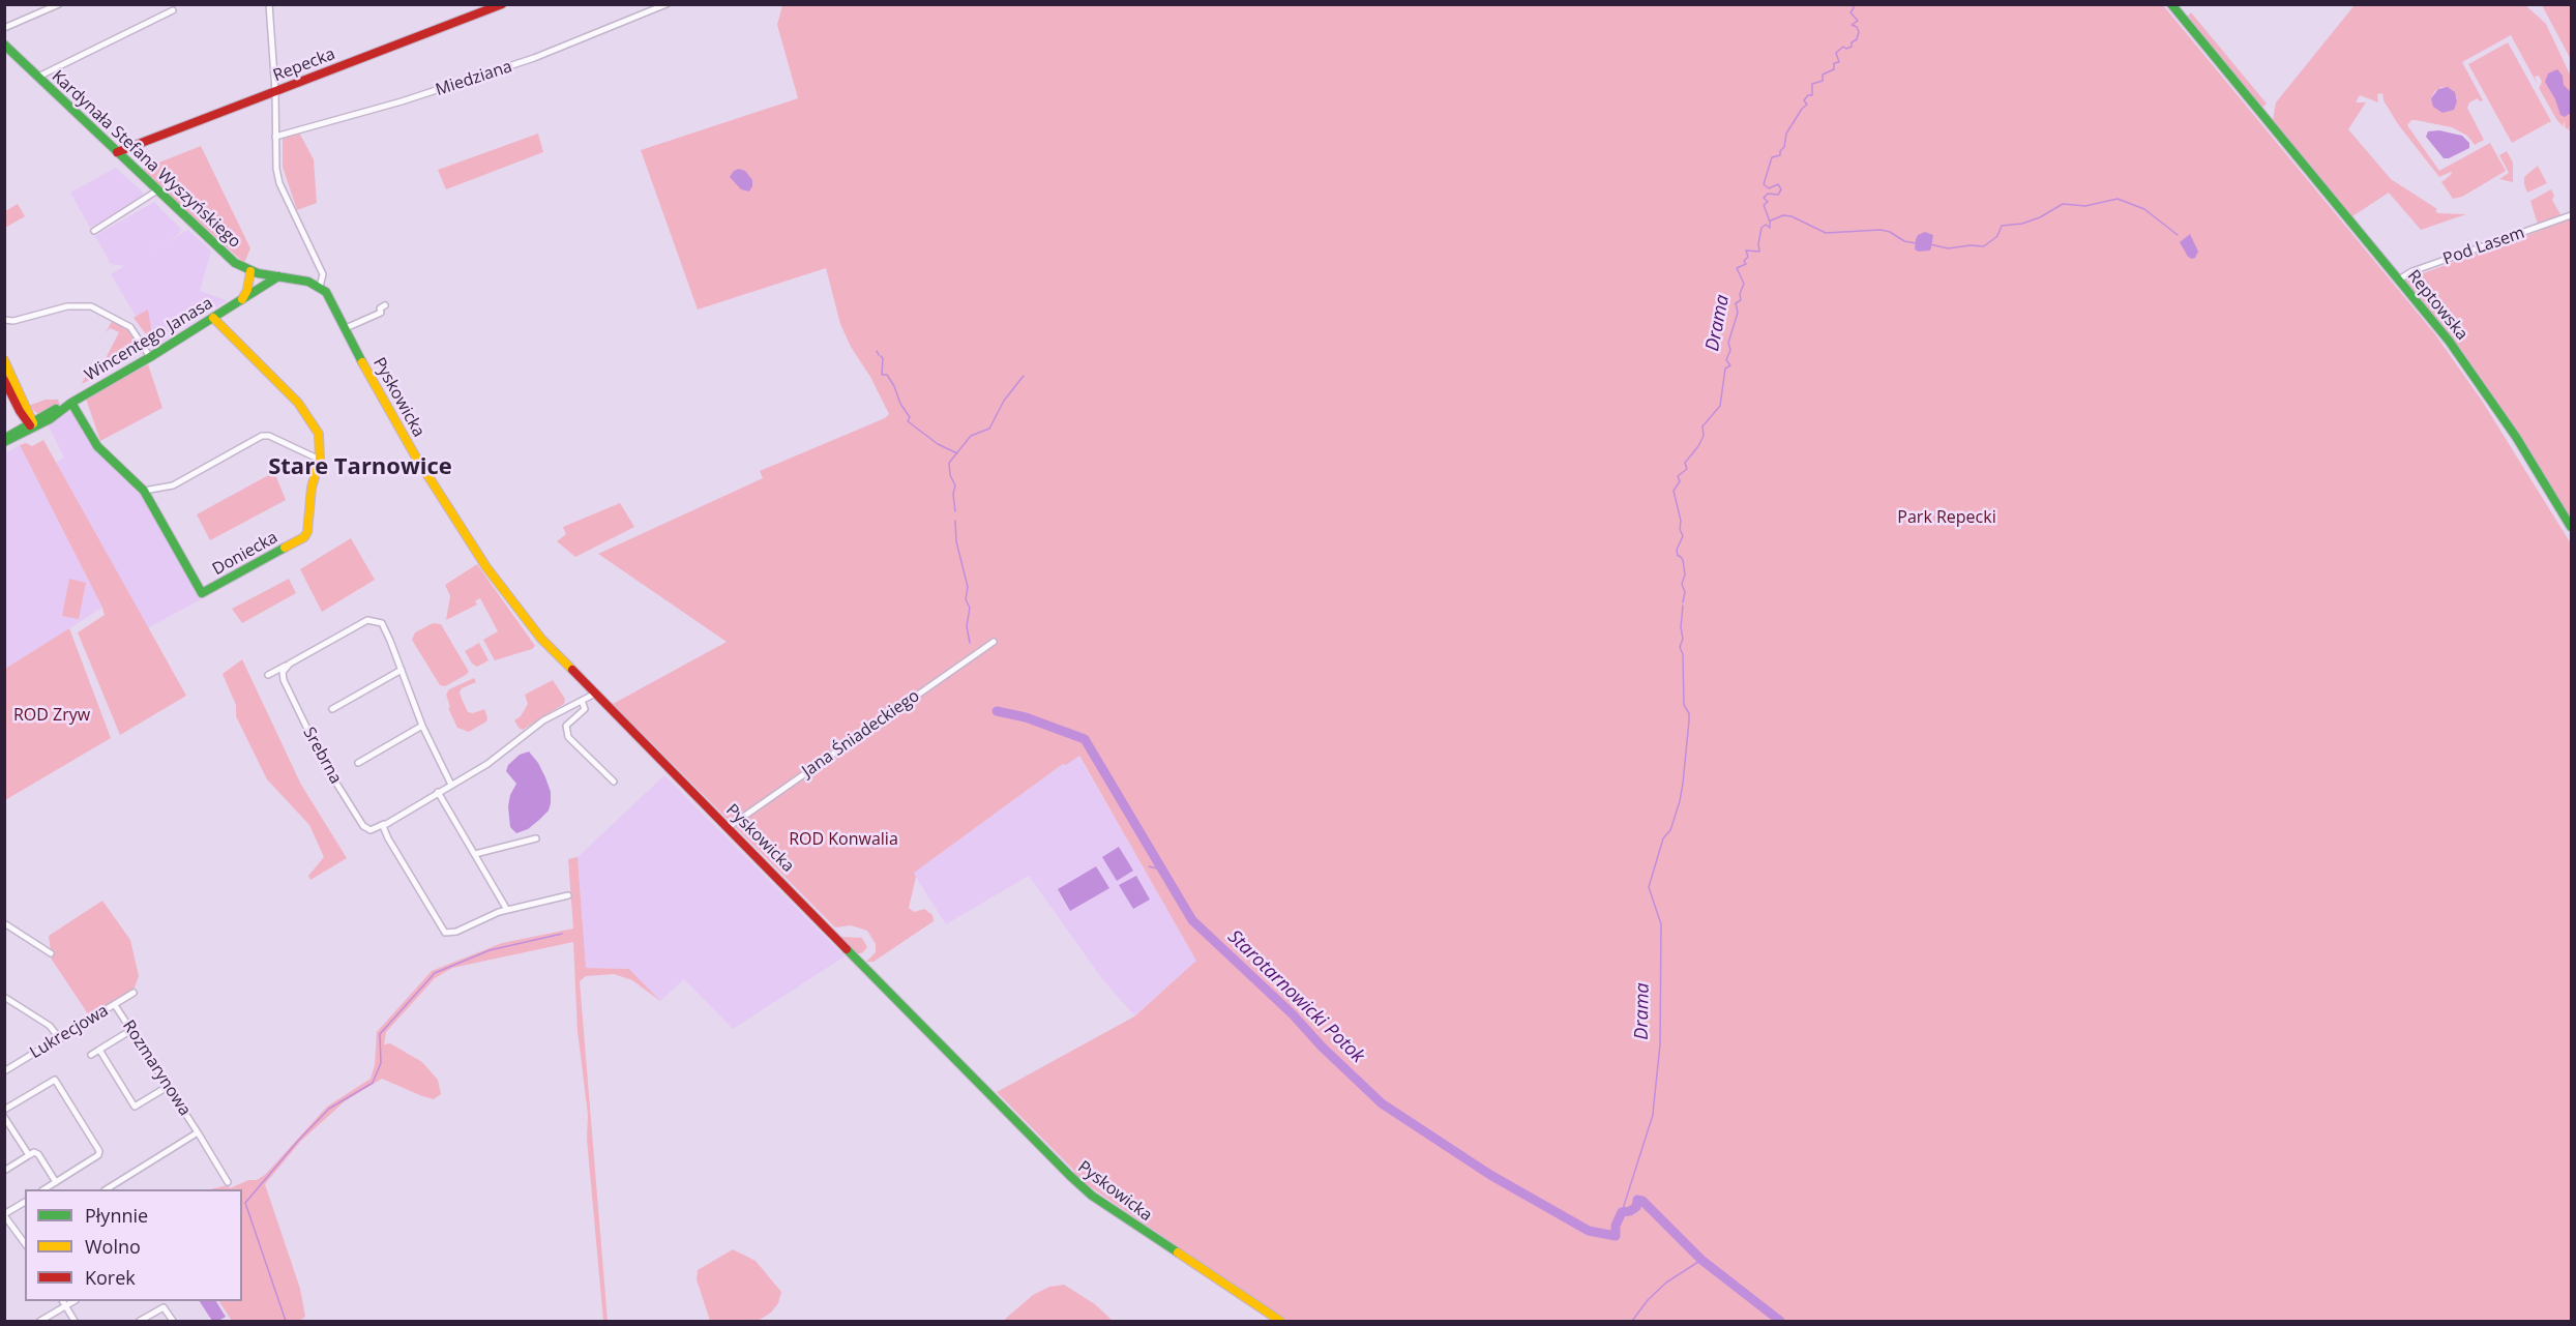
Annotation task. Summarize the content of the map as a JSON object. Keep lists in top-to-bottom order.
{
  "streets": {
    "street": [
      "Repecka",
      "Miedziana",
      "Kardynała Stefana Wyszyńskiego",
      "Pod Lasem",
      "Reptowska",
      "Wincentego Janasa",
      "Pyskowicka",
      "Doniecka",
      "Jana Śniadeckiego",
      "Srebrna",
      "Lukrecjowa",
      "Rozmarynowa"
    ]
  },
  "crossings": [
    ["Repecka", "Kardynała Stefana Wyszyńskiego"],
    ["Kardynała Stefana Wyszyńskiego", "Wincentego Janasa"],
    ["Kardynała Stefana Wyszyńskiego", "Pyskowicka"],
    ["Pod Lasem", "Reptowska"],
    ["Wincentego Janasa", "Doniecka"],
    ["Pyskowicka", "Jana Śniadeckiego"],
    ["Lukrecjowa", "Rozmarynowa"]
  ],
  "districts": ["Stare Tarnowice"],
  "water": ["Drama", "Starotarnowicki Potok"],
  "parks": ["Park Repecki", "ROD Zryw", "ROD Konwalia"],
  "legend": ["Płynnie", "Wolno", "Korek"]
}
